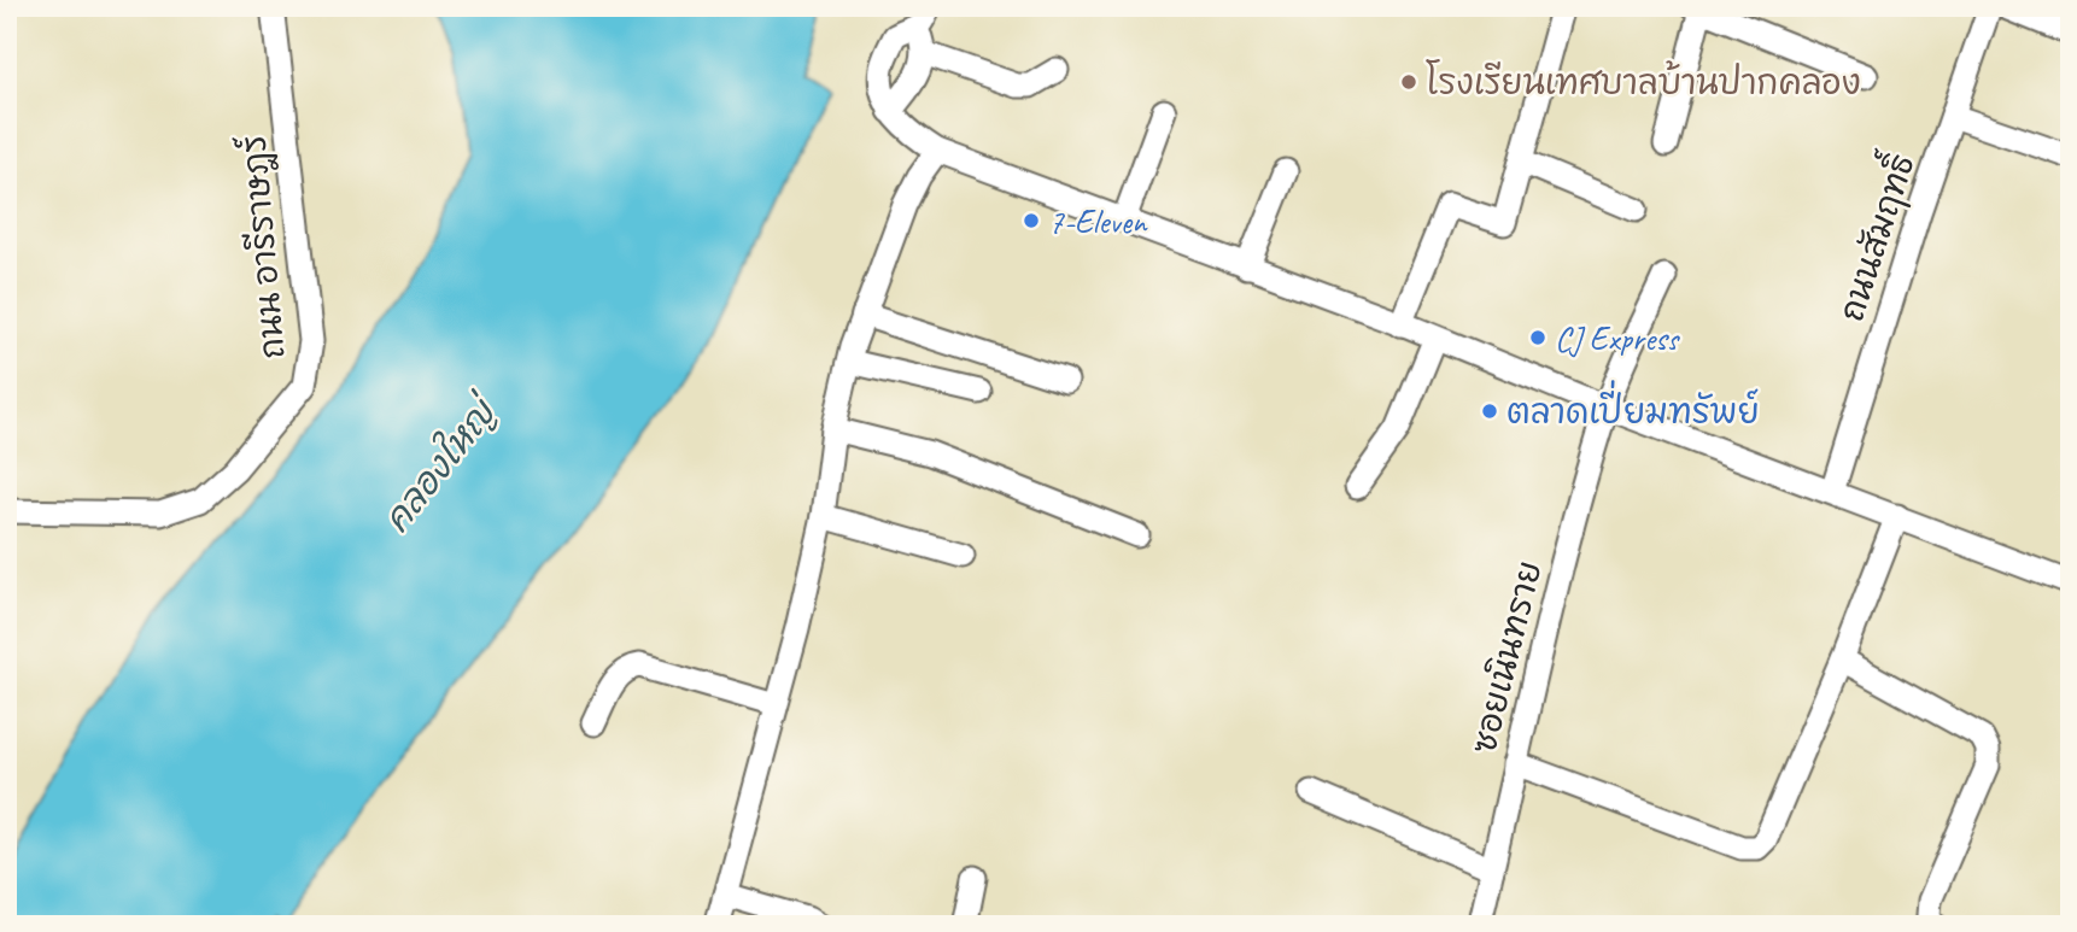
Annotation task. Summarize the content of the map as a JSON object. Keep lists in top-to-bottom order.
{
  "streets": {
    "street": ["ถนนสัมฤทธิ์", "ถนน อารีราษฎร์", "ซอยเนินทราย"]
  },
  "water": ["คลองใหญ่"],
  "places": [
    "โรงเรียนเทศบาลบ้านปากคลอง",
    "7-Eleven",
    "CJ Express",
    "ตลาดเปี่ยมทรัพย์"
  ]
}
